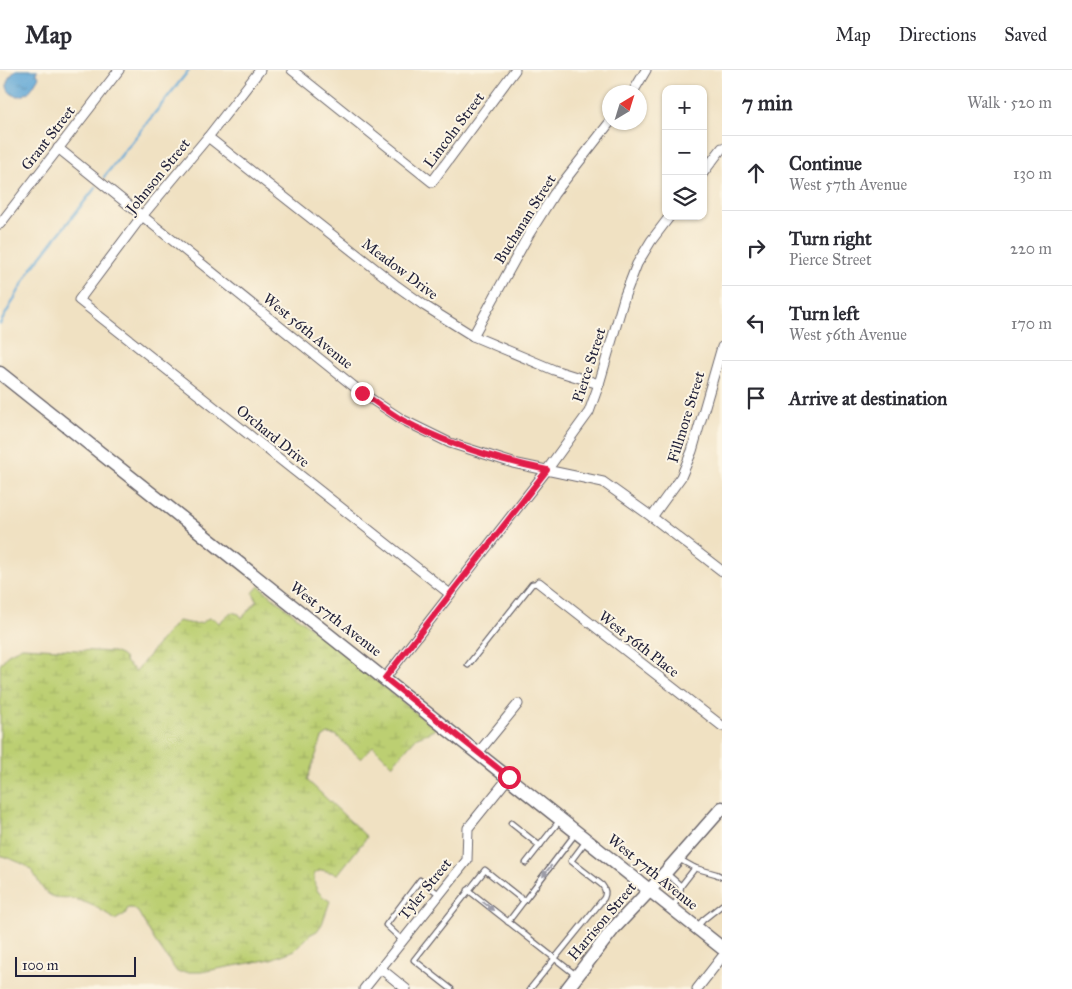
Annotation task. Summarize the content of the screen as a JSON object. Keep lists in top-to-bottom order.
{
  "streets": {
    "street": [
      "Lincoln Street",
      "Grant Street",
      "Johnson Street",
      "Buchanan Street",
      "Meadow Drive",
      "West 56th Avenue",
      "Pierce Street",
      "Fillmore Street",
      "Orchard Drive",
      "West 57th Avenue",
      "West 56th Place",
      "Tyler Street",
      "Harrison Street"
    ]
  },
  "crossings": [
    ["Grant Street", "West 56th Avenue"],
    ["Johnson Street", "Meadow Drive"],
    ["Johnson Street", "West 56th Avenue"],
    ["Johnson Street", "Orchard Drive"],
    ["Buchanan Street", "Meadow Drive"],
    ["Meadow Drive", "Pierce Street"],
    ["West 56th Avenue", "Pierce Street"],
    ["West 56th Avenue", "Fillmore Street"],
    ["Pierce Street", "Orchard Drive"],
    ["Pierce Street", "West 57th Avenue"],
    ["West 57th Avenue", "Tyler Street"],
    ["West 57th Avenue", "Harrison Street"]
  ],
  "scale_bar": "100 m",
  "north": "top right",
  "page": {
    "header": "Map",
    "nav": ["Map", "Directions", "Saved"],
    "heading": ["7 min", "Walk · 520 m"],
    "map_buttons": ["+", "−"],
    "list": [
      ["Continue", "West 57th Avenue", "130 m"],
      ["Turn right", "Pierce Street", "220 m"],
      ["Turn left", "West 56th Avenue", "170 m"],
      "Arrive at destination"
    ],
    "scale": "100 m"
  }
}
